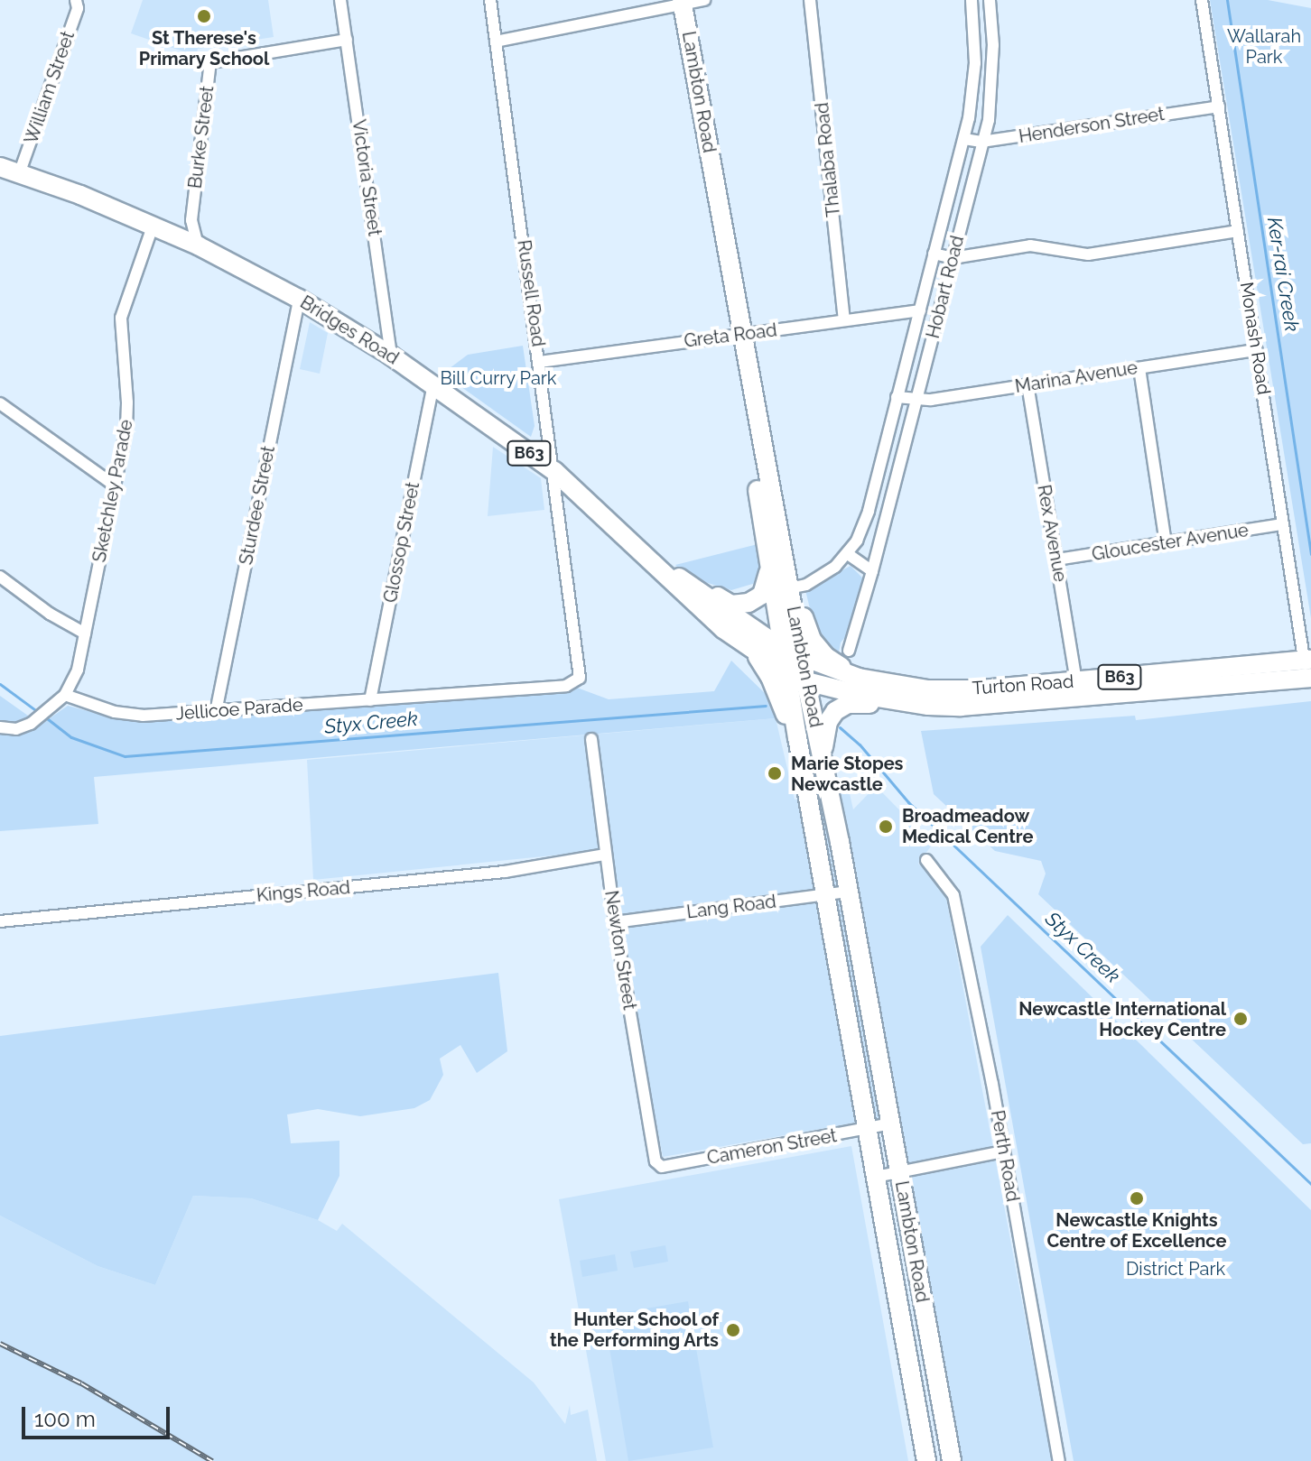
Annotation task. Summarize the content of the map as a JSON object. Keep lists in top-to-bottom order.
{
  "streets": {
    "main road": [
      "Lambton Road",
      "Bridges Road",
      "B63",
      "Turton Road"
    ],
    "street": [
      "William Street",
      "Henderson Street",
      "Burke Street",
      "Thalaba Road",
      "Victoria Street",
      "Hobart Road",
      "Russell Road",
      "Greta Road",
      "Monash Road",
      "Marina Avenue",
      "Sketchley Parade",
      "Sturdee Street",
      "Rex Avenue",
      "Glossop Street",
      "Gloucester Avenue",
      "Jellicoe Parade",
      "Kings Road",
      "Lang Road",
      "Newton Street",
      "Cameron Street",
      "Perth Road"
    ]
  },
  "crossings": [
    ["William Street", "Bridges Road"],
    ["Lambton Road", "Hobart Road"],
    ["Lambton Road", "Bridges Road"],
    ["Lambton Road", "Greta Road"],
    ["Lambton Road", "Turton Road"],
    ["Lambton Road", "Lang Road"],
    ["Lambton Road", "Cameron Street"],
    ["Henderson Street", "Hobart Road"],
    ["Henderson Street", "Monash Road"],
    ["Burke Street", "Victoria Street"],
    ["Burke Street", "Bridges Road"],
    ["Thalaba Road", "Greta Road"],
    ["Victoria Street", "Bridges Road"],
    ["Hobart Road", "Greta Road"],
    ["Hobart Road", "Marina Avenue"],
    ["Russell Road", "Bridges Road"],
    ["Russell Road", "Greta Road"],
    ["Russell Road", "Jellicoe Parade"],
    ["Bridges Road", "Sketchley Parade"],
    ["Bridges Road", "Sturdee Street"],
    ["Bridges Road", "Glossop Street"],
    ["Bridges Road", "Turton Road"],
    ["Monash Road", "Marina Avenue"],
    ["Monash Road", "Gloucester Avenue"],
    ["Monash Road", "Turton Road"],
    ["Marina Avenue", "Rex Avenue"],
    ["Sketchley Parade", "Jellicoe Parade"],
    ["Sturdee Street", "Jellicoe Parade"],
    ["Rex Avenue", "Gloucester Avenue"],
    ["Rex Avenue", "Turton Road"],
    ["Glossop Street", "Jellicoe Parade"],
    ["Kings Road", "Newton Street"],
    ["Lang Road", "Newton Street"],
    ["Newton Street", "Cameron Street"]
  ],
  "water": ["Ker-rai Creek", "Styx Creek"],
  "parks": ["Wallarah Park", "Bill Curry Park", "District Park"],
  "places": [
    "St Therese's Primary School",
    "Marie Stopes Newcastle",
    "Broadmeadow Medical Centre",
    "Newcastle International Hockey Centre",
    "Newcastle Knights Centre of Excellence",
    "Hunter School of the Performing Arts"
  ],
  "scale_bar": "100 m"
}
